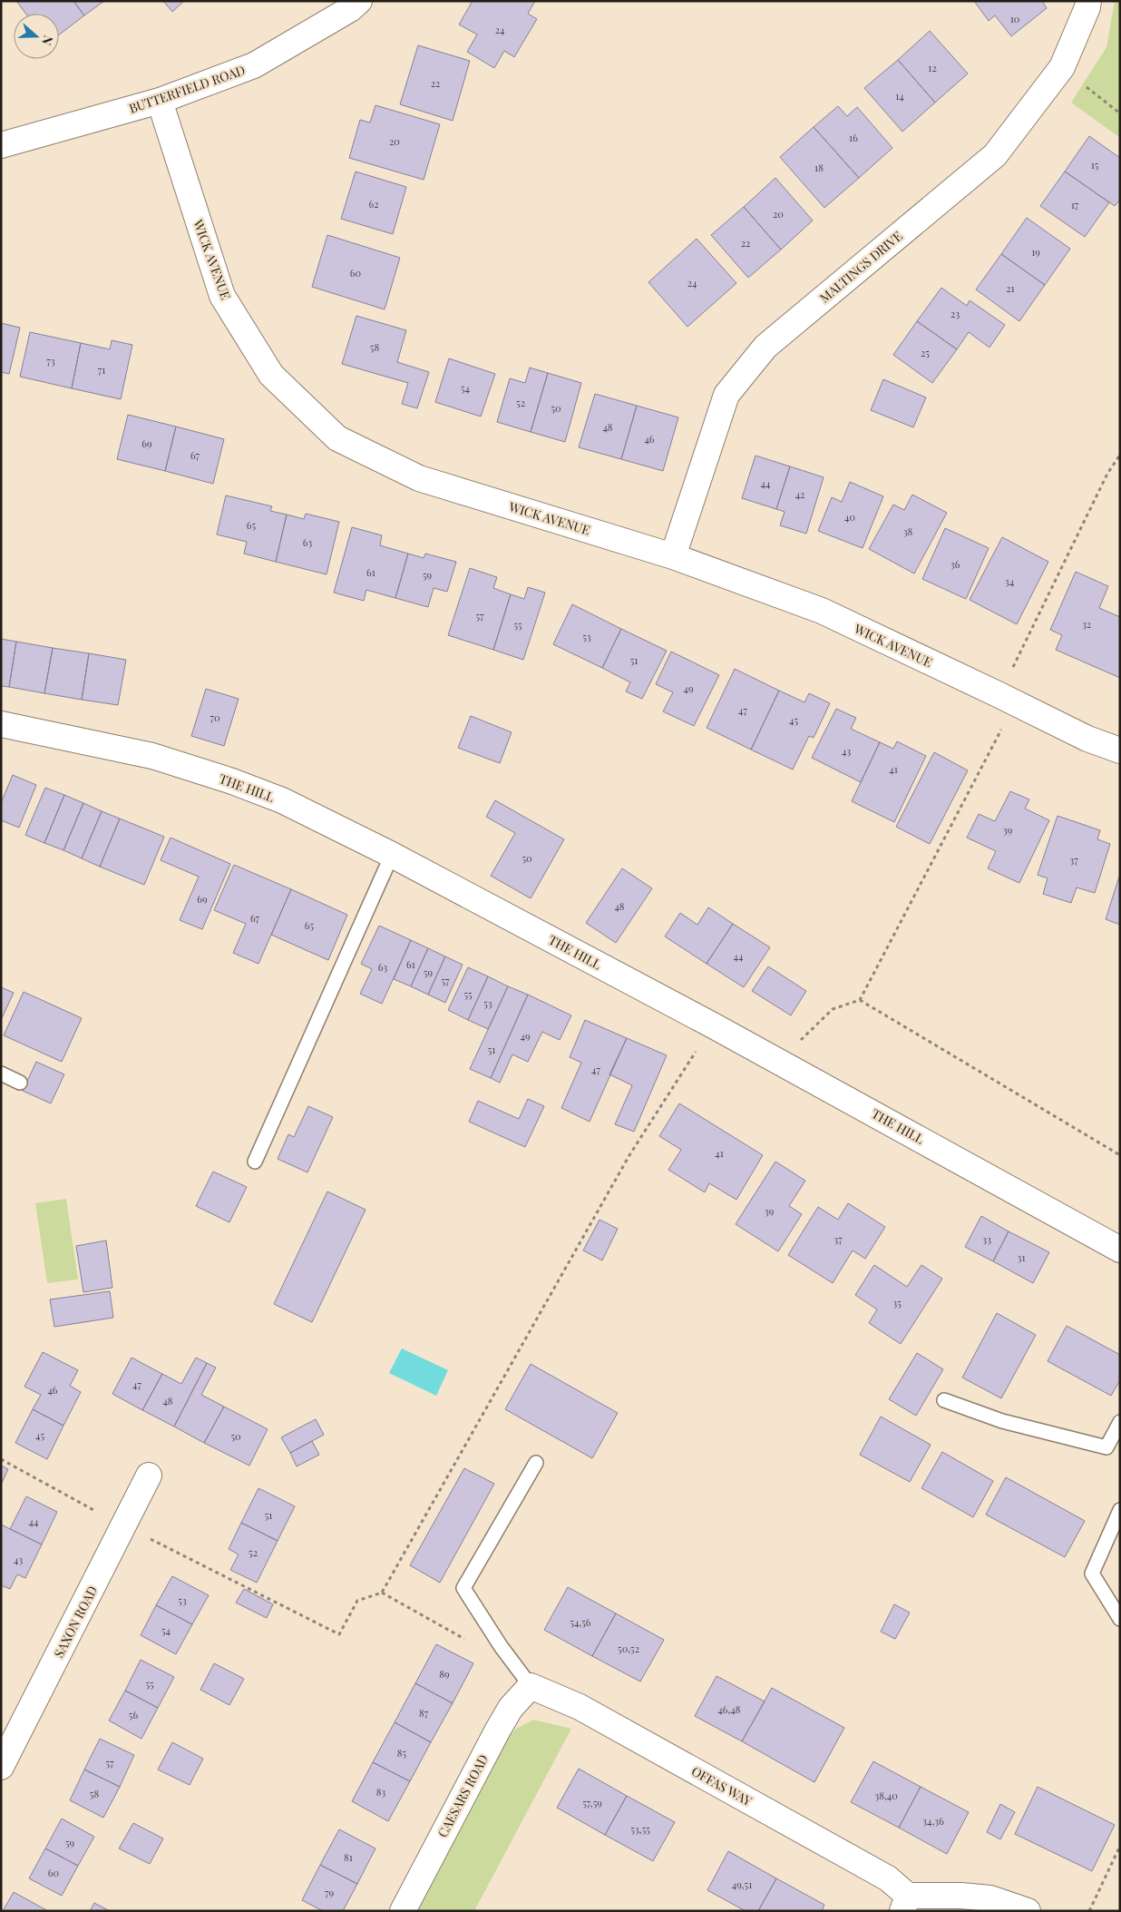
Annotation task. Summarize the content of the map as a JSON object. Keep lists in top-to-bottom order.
{
  "streets": {
    "street": [
      "BUTTERFIELD ROAD",
      "WICK AVENUE",
      "MALTINGS DRIVE",
      "THE HILL",
      "SAXON ROAD",
      "OFFAS WAY",
      "CAESARS ROAD"
    ]
  },
  "crossings": [
    ["BUTTERFIELD ROAD", "WICK AVENUE"],
    ["WICK AVENUE", "MALTINGS DRIVE"],
    ["OFFAS WAY", "CAESARS ROAD"]
  ],
  "house_numbers": [
    "10",
    "24",
    "12",
    "22",
    "14",
    "16",
    "20",
    "15",
    "18",
    "62",
    "17",
    "20",
    "22",
    "19",
    "60",
    "24",
    "21",
    "23",
    "58",
    "25",
    "73",
    "71",
    "54",
    "52",
    "50",
    "48",
    "46",
    "69",
    "67",
    "44",
    "42",
    "40",
    "65",
    "38",
    "63",
    "36",
    "61",
    "59",
    "34",
    "57",
    "32",
    "55",
    "53",
    "51",
    "49",
    "47",
    "70",
    "45",
    "43",
    "41",
    "39",
    "50",
    "37",
    "69",
    "48",
    "67",
    "65",
    "44",
    "61",
    "63",
    "59",
    "57",
    "55",
    "53",
    "49",
    "51",
    "47",
    "41",
    "39",
    "37",
    "33",
    "31",
    "35",
    "47",
    "46",
    "48",
    "45",
    "50",
    "51",
    "44",
    "52",
    "43",
    "53",
    "54,56",
    "54",
    "50,52",
    "89",
    "55",
    "46,48",
    "87",
    "56",
    "85",
    "57",
    "83",
    "58",
    "38,40",
    "57,59",
    "34,36",
    "53,55",
    "59",
    "81",
    "60",
    "49,51",
    "79"
  ],
  "north": "right"
}
